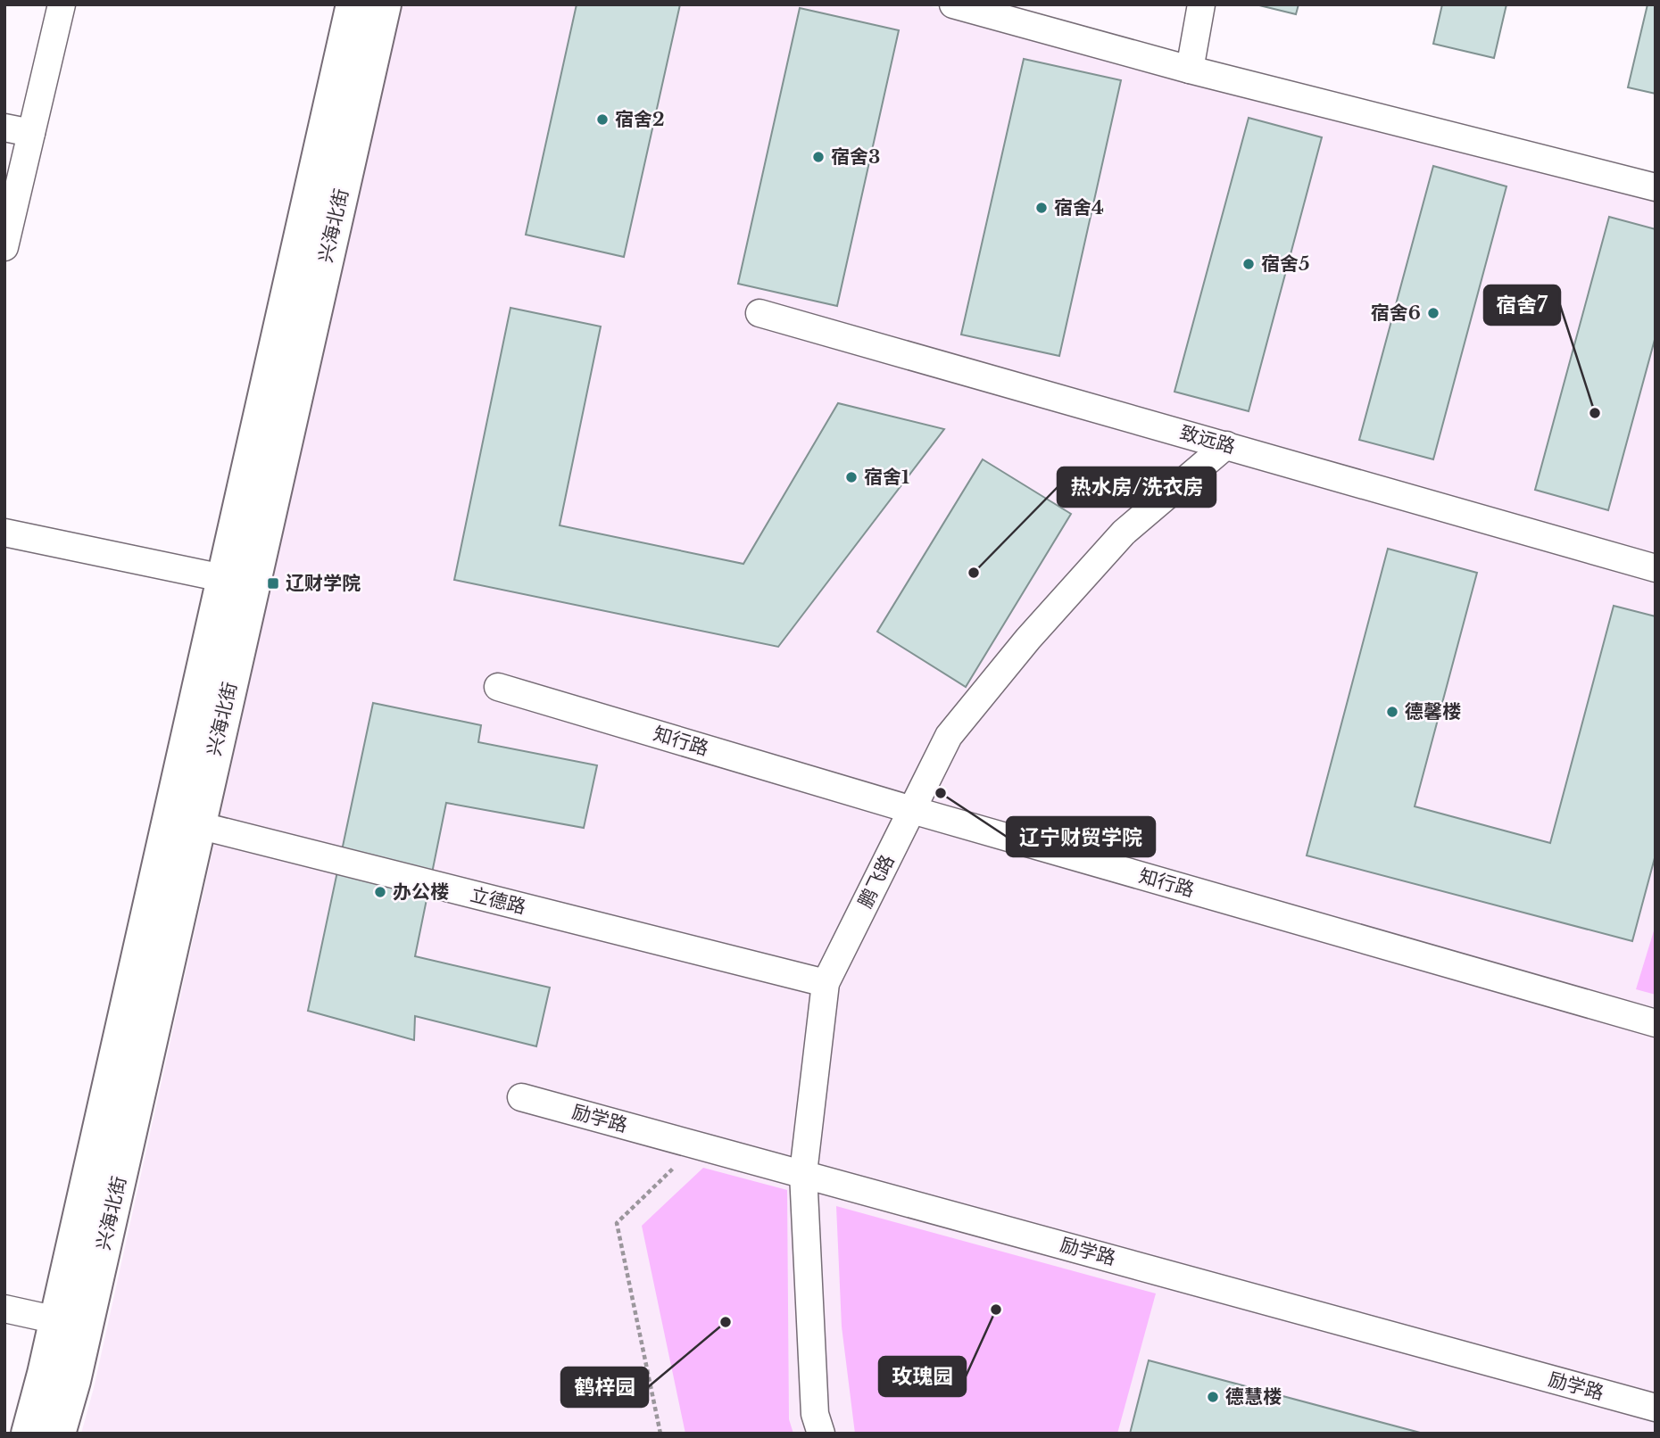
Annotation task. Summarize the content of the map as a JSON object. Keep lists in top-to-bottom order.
{
  "streets": {
    "main road": ["兴海北街"],
    "street": [
      "致远路",
      "知行路",
      "鹏飞路",
      "立德路",
      "励学路"
    ]
  },
  "crossings": [
    ["兴海北街", "立德路"],
    ["致远路", "鹏飞路"],
    ["知行路", "鹏飞路"],
    ["鹏飞路", "立德路"],
    ["鹏飞路", "励学路"]
  ],
  "places": {
    "other": [
      "宿舍2",
      "宿舍3",
      "宿舍4",
      "宿舍5",
      "宿舍6",
      "宿舍7",
      "宿舍1",
      "热水房/洗衣房",
      "德馨楼",
      "辽宁财贸学院",
      "办公楼",
      "玫瑰园",
      "鹤梓园",
      "德慧楼"
    ],
    "transit": ["辽财学院"]
  }
}
